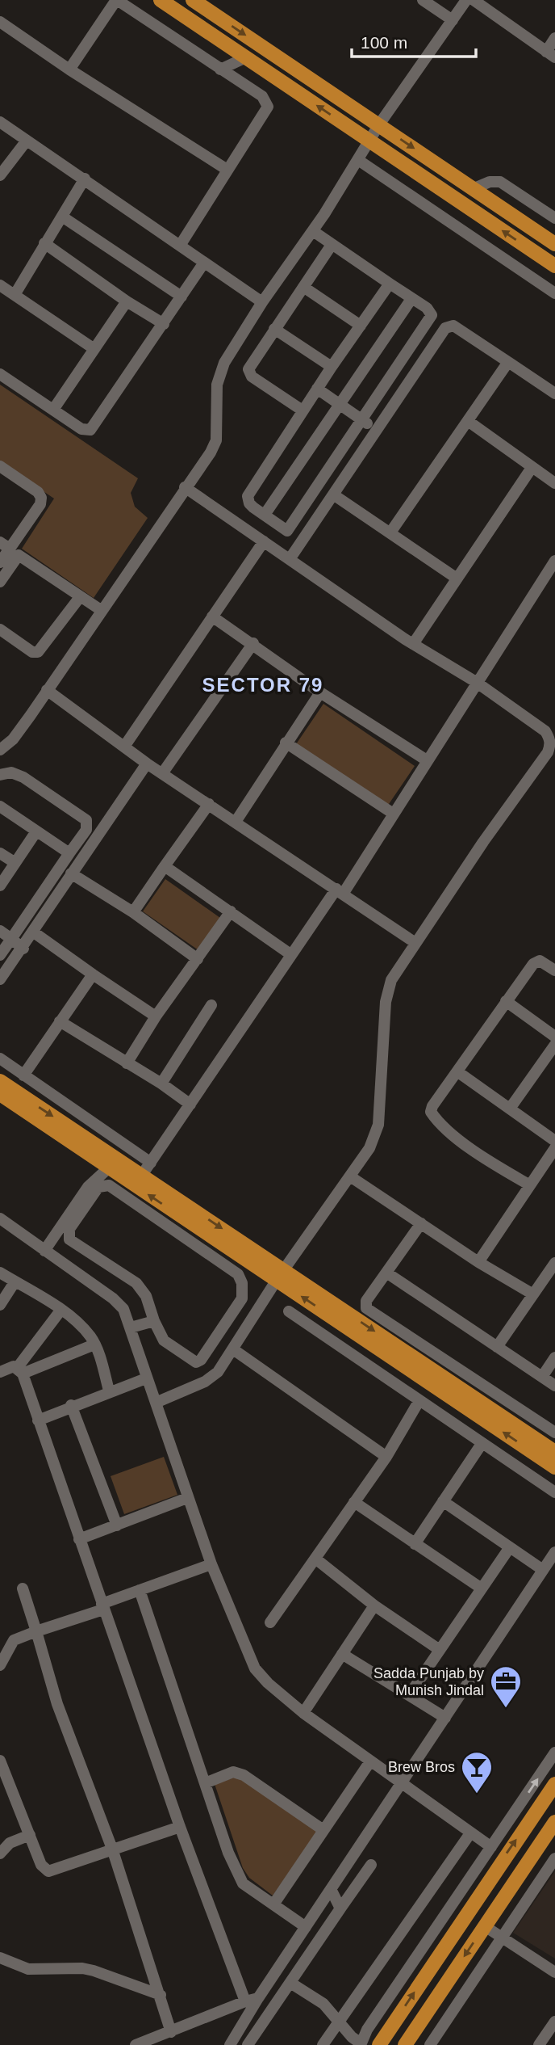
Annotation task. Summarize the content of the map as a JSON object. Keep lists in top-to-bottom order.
{
  "districts": ["SECTOR 79"],
  "places": {
    "office": ["Sadda Punjab by Munish Jindal"],
    "bar": ["Brew Bros"]
  },
  "scale_bar": "100 m"
}
